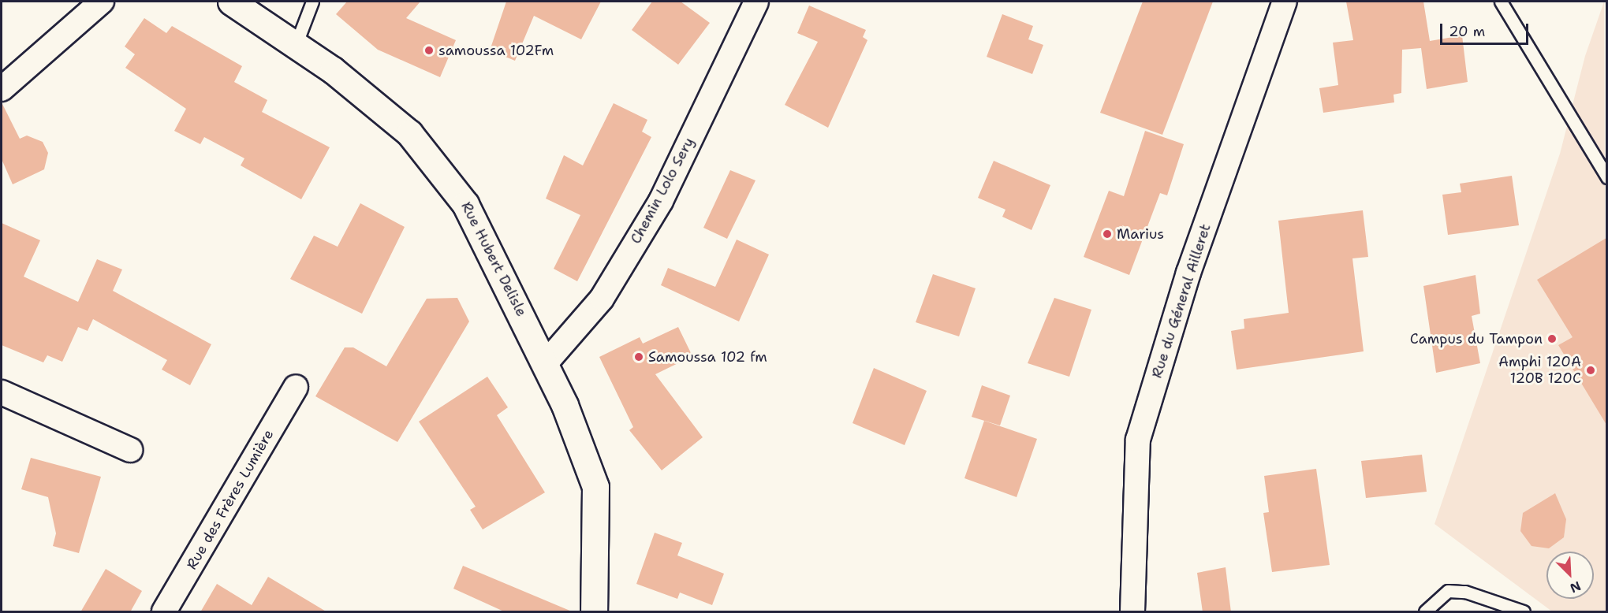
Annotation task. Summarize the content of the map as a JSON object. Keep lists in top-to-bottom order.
{
  "streets": {
    "main road": ["Rue Hubert Delisle"],
    "street": ["Chemin Lolo Sery", "Rue du Géneral Ailleret", "Rue des Frères Lumière"]
  },
  "crossings": [
    ["Chemin Lolo Sery", "Rue Hubert Delisle"]
  ],
  "places": [
    "samoussa 102Fm",
    "Marius",
    "Campus du Tampon",
    "Samoussa 102 fm",
    "Amphi 120A 120B 120C"
  ],
  "scale_bar": "20 m",
  "north": "bottom right"
}
